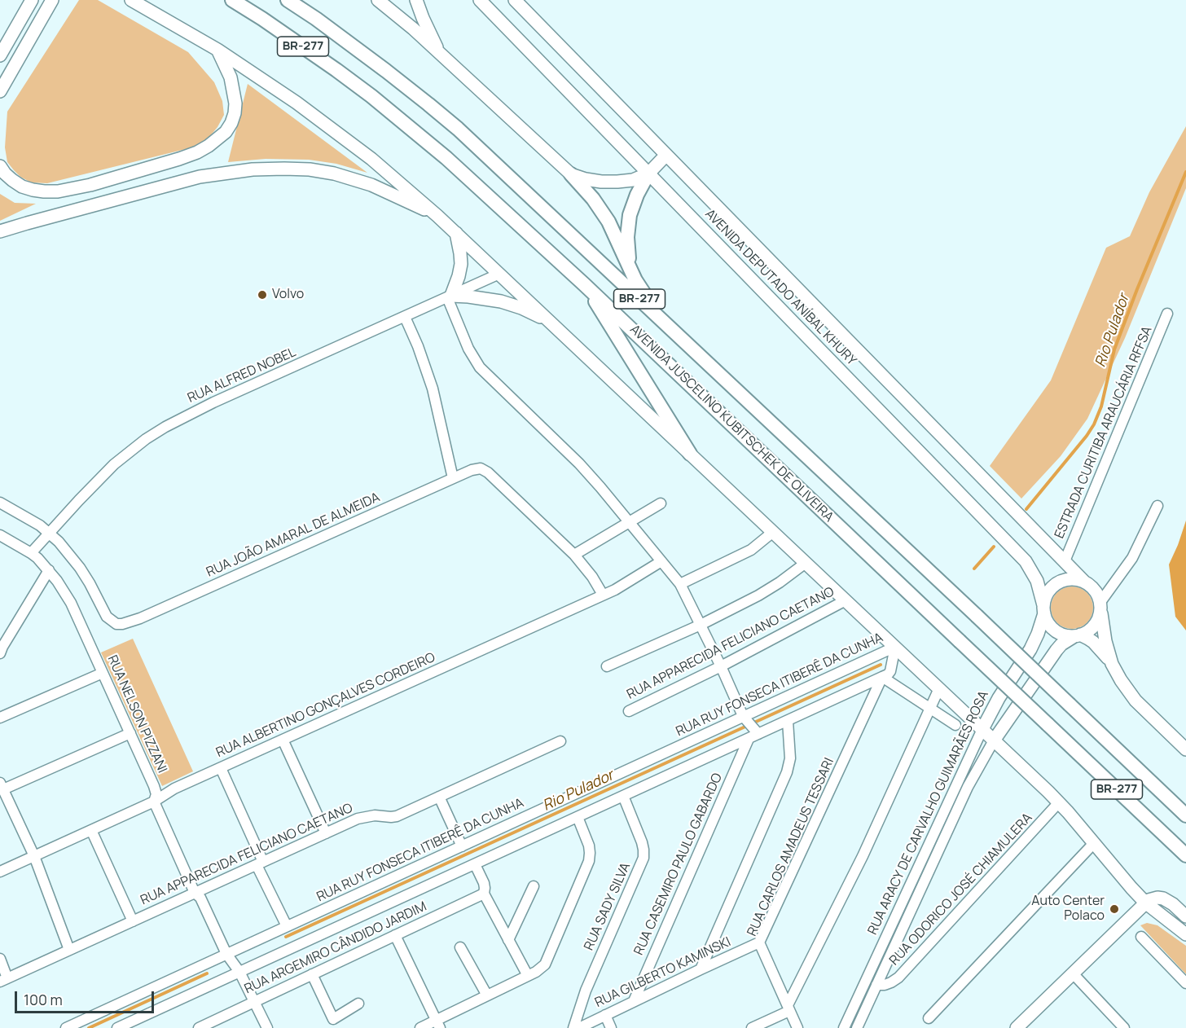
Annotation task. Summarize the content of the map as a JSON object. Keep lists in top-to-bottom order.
{
  "streets": {
    "highway": ["BR-277", "AVENIDA JUSCELINO KUBITSCHEK DE OLIVEIRA"],
    "main road": ["AVENIDA DEPUTADO ANÍBAL KHURY", "RUA ARACY DE CARVALHO GUIMARÃES ROSA"],
    "street": [
      "RUA ALFRED NOBEL",
      "ESTRADA CURITIBA ARAUCÁRIA RFFSA",
      "RUA JOÃO AMARAL DE ALMEIDA",
      "RUA APPARECIDA FELICIANO CAETANO",
      "RUA RUY FONSECA ITIBERÊ DA CUNHA",
      "RUA ALBERTINO GONÇALVES CORDEIRO",
      "RUA NELSON PIZZANI",
      "RUA CARLOS AMADEUS TESSARI",
      "RUA CASEMIRO PAULO GABARDO",
      "RUA ODORICO JOSÉ CHIAMULERA",
      "RUA SADY SILVA",
      "RUA ARGEMIRO CÂNDIDO JARDIM",
      "RUA GILBERTO KAMINSKI"
    ]
  },
  "crossings": [
    ["AVENIDA DEPUTADO ANÍBAL KHURY", "ESTRADA CURITIBA ARAUCÁRIA RFFSA"],
    ["AVENIDA DEPUTADO ANÍBAL KHURY", "RUA ARACY DE CARVALHO GUIMARÃES ROSA"],
    ["RUA ALFRED NOBEL", "RUA JOÃO AMARAL DE ALMEIDA"],
    ["RUA ALFRED NOBEL", "RUA NELSON PIZZANI"],
    ["RUA APPARECIDA FELICIANO CAETANO", "RUA NELSON PIZZANI"],
    ["RUA RUY FONSECA ITIBERÊ DA CUNHA", "RUA NELSON PIZZANI"],
    ["RUA RUY FONSECA ITIBERÊ DA CUNHA", "RUA CARLOS AMADEUS TESSARI"],
    ["RUA ALBERTINO GONÇALVES CORDEIRO", "RUA NELSON PIZZANI"],
    ["RUA NELSON PIZZANI", "RUA ARGEMIRO CÂNDIDO JARDIM"],
    ["RUA ARACY DE CARVALHO GUIMARÃES ROSA", "RUA ODORICO JOSÉ CHIAMULERA"],
    ["RUA CARLOS AMADEUS TESSARI", "RUA GILBERTO KAMINSKI"],
    ["RUA CASEMIRO PAULO GABARDO", "RUA GILBERTO KAMINSKI"]
  ],
  "water": ["Rio Pulador"],
  "places": ["Volvo", "Auto Center Polaco"],
  "scale_bar": "100 m"
}
